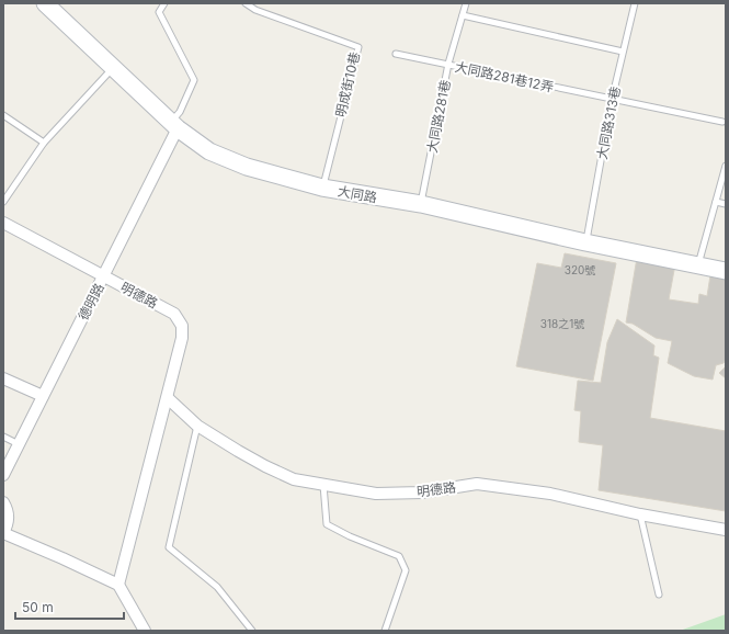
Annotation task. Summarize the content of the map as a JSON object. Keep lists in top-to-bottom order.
{
  "streets": {
    "street": ["大同路", "明德路", "德明路"],
    "lane": [
      "大同路281巷12弄",
      "明成街10巷",
      "大同路281巷",
      "大同路313巷"
    ]
  },
  "crossings": [
    ["大同路281巷12弄", "大同路281巷"],
    ["大同路281巷12弄", "大同路313巷"],
    ["明成街10巷", "大同路"],
    ["大同路281巷", "大同路"],
    ["大同路313巷", "大同路"],
    ["大同路", "德明路"],
    ["明德路", "德明路"]
  ],
  "house_numbers": ["320號", "318之1號"],
  "scale_bar": "50 m"
}
